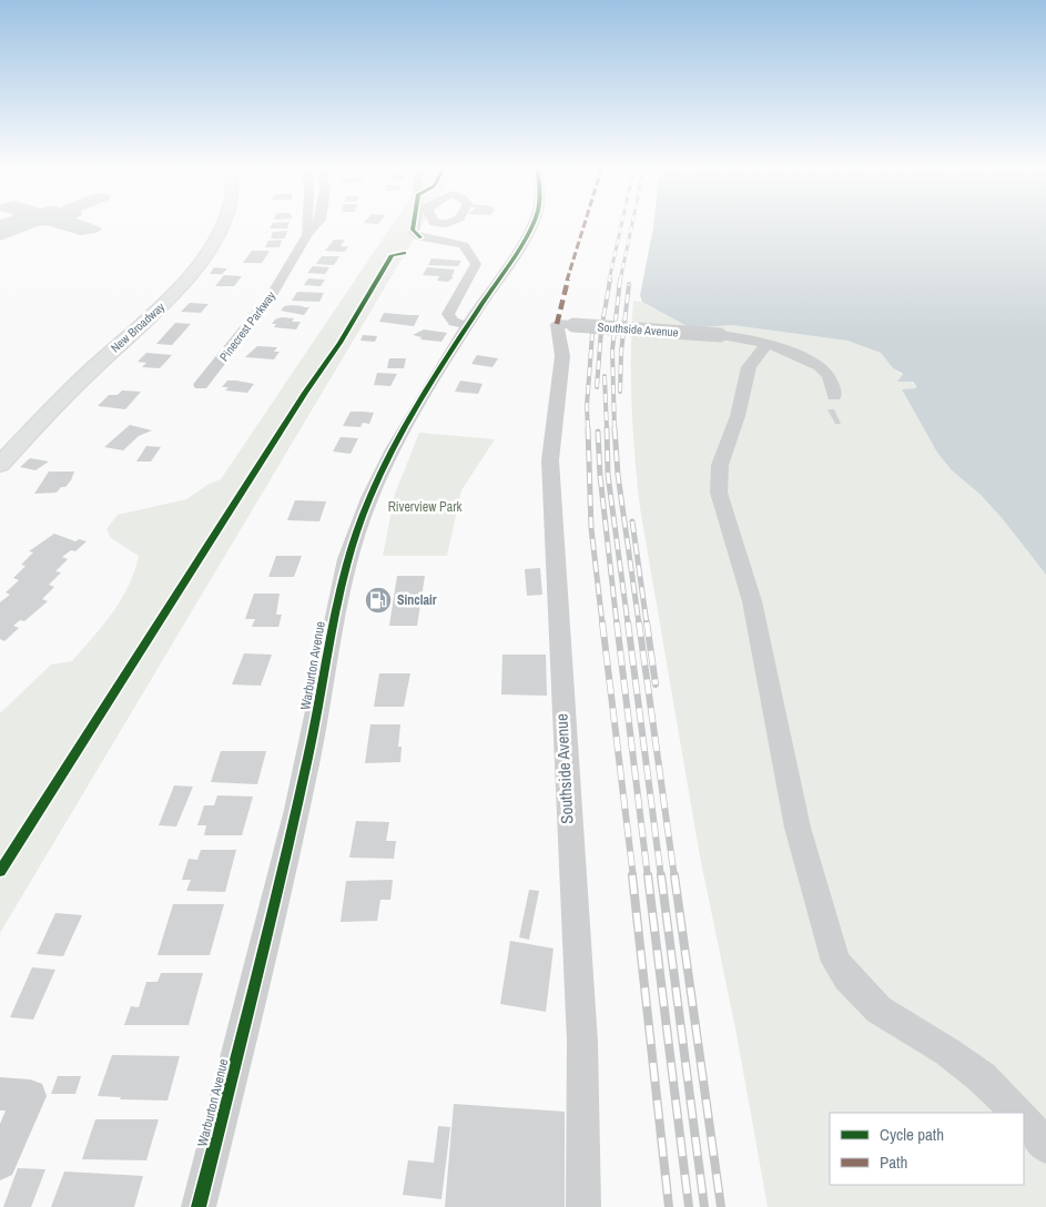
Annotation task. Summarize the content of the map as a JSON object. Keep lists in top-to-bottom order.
{
  "streets": {
    "main road": ["New Broadway"],
    "street": ["Pinecrest Parkway", "Southside Avenue", "Warburton Avenue"]
  },
  "parks": ["Riverview Park"],
  "places": {
    "fuel station": ["Sinclair"]
  },
  "legend": ["Cycle path", "Path"]
}
